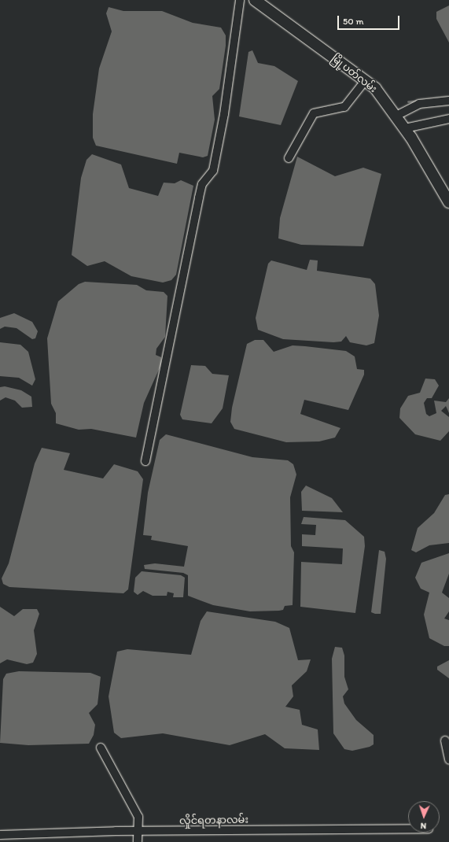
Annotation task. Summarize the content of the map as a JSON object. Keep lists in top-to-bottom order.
{
  "streets": {
    "main road": ["မြို့ပတ်လမ်း"],
    "street": ["လှိုင်ရတနာလမ်း"]
  },
  "scale_bar": "50 m",
  "north": "bottom"
}
